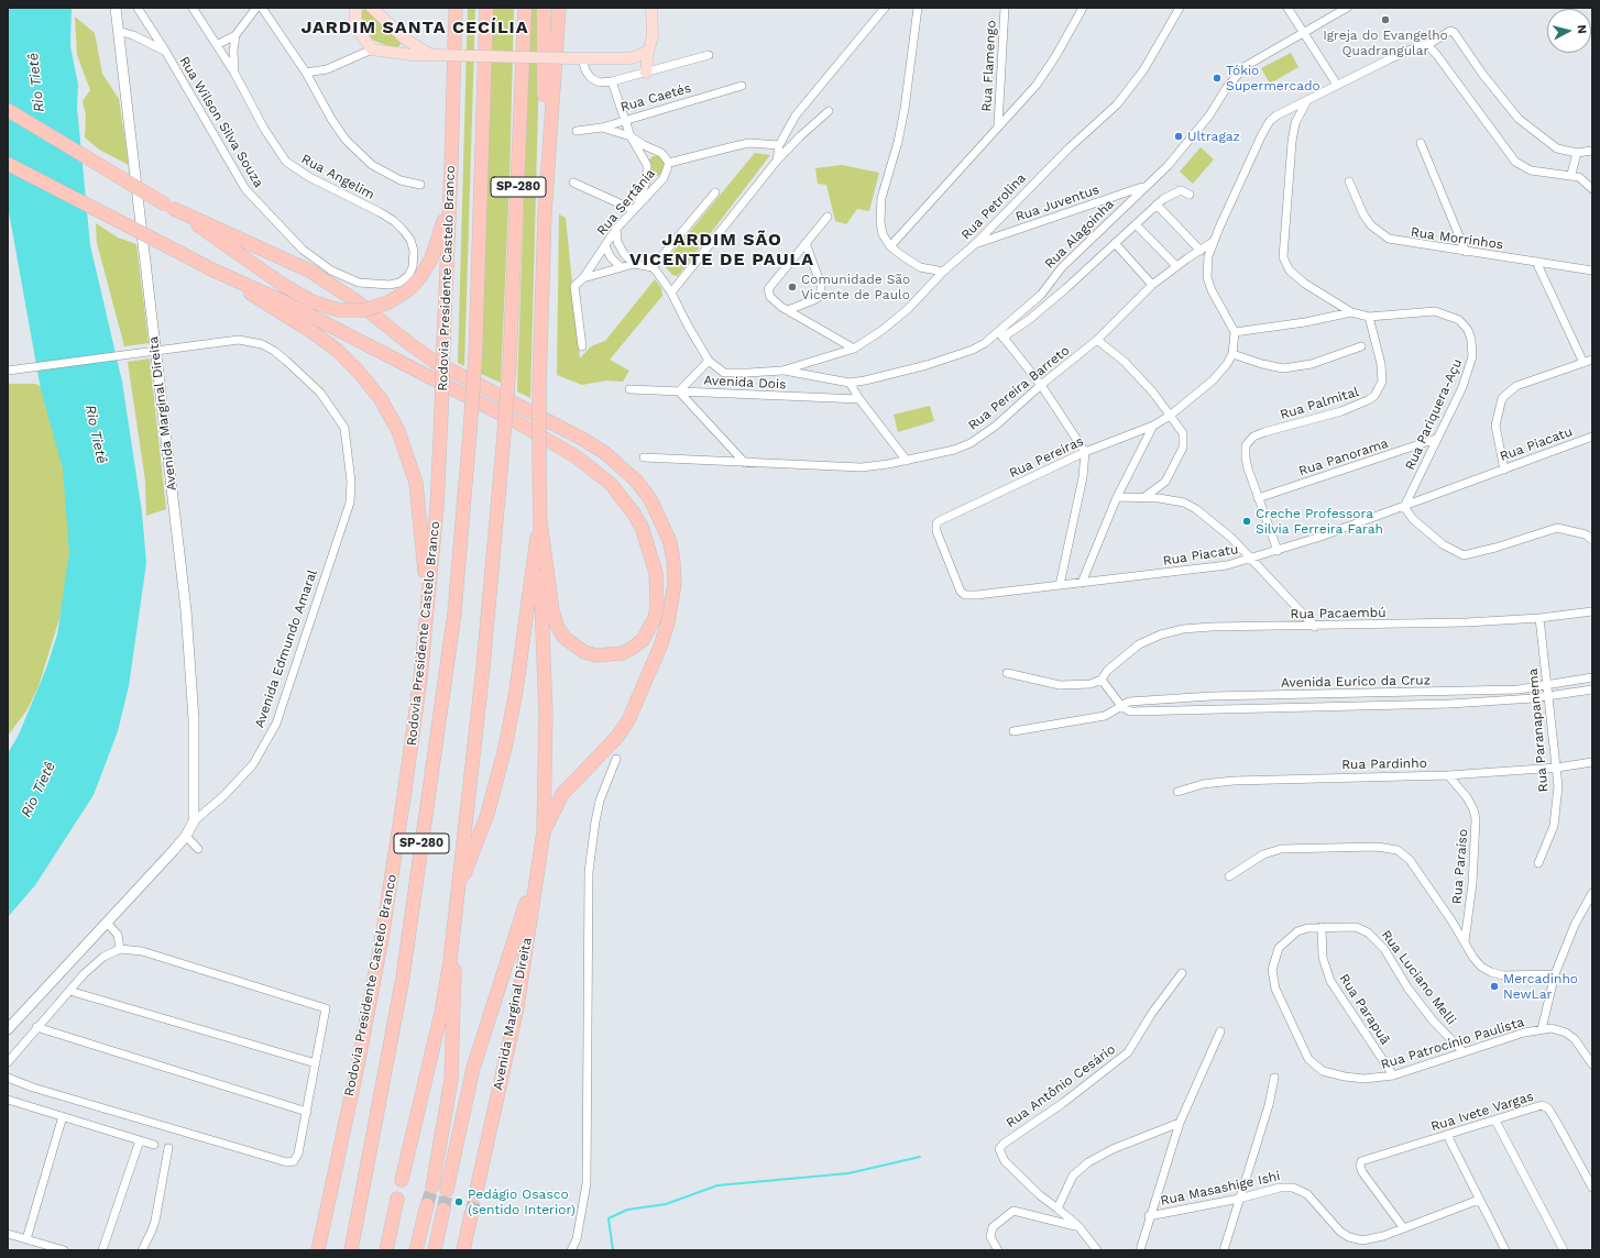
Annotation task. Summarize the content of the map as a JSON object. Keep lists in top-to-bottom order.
{
  "streets": {
    "highway": ["SP-280", "Rodovia Presidente Castelo Branco", "Avenida Marginal Direita"],
    "main road": ["Avenida Edmundo Amaral"],
    "street": [
      "Rua Flamengo",
      "Rua Caetés",
      "Rua Wilson Silva Souza",
      "Rua Angelim",
      "Rua Sertânia",
      "Rua Juventus",
      "Rua Petrolina",
      "Rua Alagoinha",
      "Rua Morrinhos",
      "Avenida Dois",
      "Rua Pereira Barreto",
      "Rua Palmital",
      "Rua Pariquera-Açu",
      "Rua Piacatu",
      "Rua Pereiras",
      "Rua Panorama",
      "Rua Pacaembú",
      "Avenida Eurico da Cruz",
      "Rua Paranapanema",
      "Rua Pardinho",
      "Rua Paraíso",
      "Rua Luciano Melli",
      "Rua Parapuã",
      "Rua Patrocínio Paulista",
      "Rua Antônio Cesário",
      "Rua Ivete Vargas",
      "Rua Masashige Ishi"
    ]
  },
  "crossings": [
    ["Rua Caetés", "Rua Sertânia"],
    ["Rua Wilson Silva Souza", "Rua Angelim"],
    ["Rua Wilson Silva Souza", "Avenida Marginal Direita"],
    ["Rua Juventus", "Rua Petrolina"],
    ["Rua Juventus", "Rua Alagoinha"],
    ["Rua Petrolina", "Rua Alagoinha"],
    ["Rua Palmital", "Rua Pariquera-Açu"],
    ["Rua Palmital", "Rua Piacatu"],
    ["Rua Palmital", "Rua Panorama"],
    ["Avenida Marginal Direita", "Avenida Edmundo Amaral"],
    ["Rua Pariquera-Açu", "Rua Piacatu"],
    ["Rua Pariquera-Açu", "Rua Panorama"],
    ["Rua Piacatu", "Rua Pereiras"],
    ["Rua Pacaembú", "Rua Paranapanema"],
    ["Avenida Eurico da Cruz", "Rua Paranapanema"],
    ["Rua Paranapanema", "Rua Pardinho"],
    ["Rua Pardinho", "Rua Paraíso"],
    ["Rua Luciano Melli", "Rua Parapuã"],
    ["Rua Luciano Melli", "Rua Patrocínio Paulista"],
    ["Rua Parapuã", "Rua Patrocínio Paulista"],
    ["Rua Ivete Vargas", "Rua Masashige Ishi"]
  ],
  "districts": ["JARDIM SANTA CECÍLIA", "JARDIM SÃO VICENTE DE PAULA"],
  "water": ["Rio Tietê"],
  "places": [
    "Igreja do Evangelho Quadrangular",
    "Tókio Supermercado",
    "Ultragaz",
    "Comunidade São Vicente de Paulo",
    "Creche Professora Silvia Ferreira Farah",
    "Mercadinho NewLar",
    "Pedágio Osasco (sentido Interior)"
  ],
  "north": "right"
}
